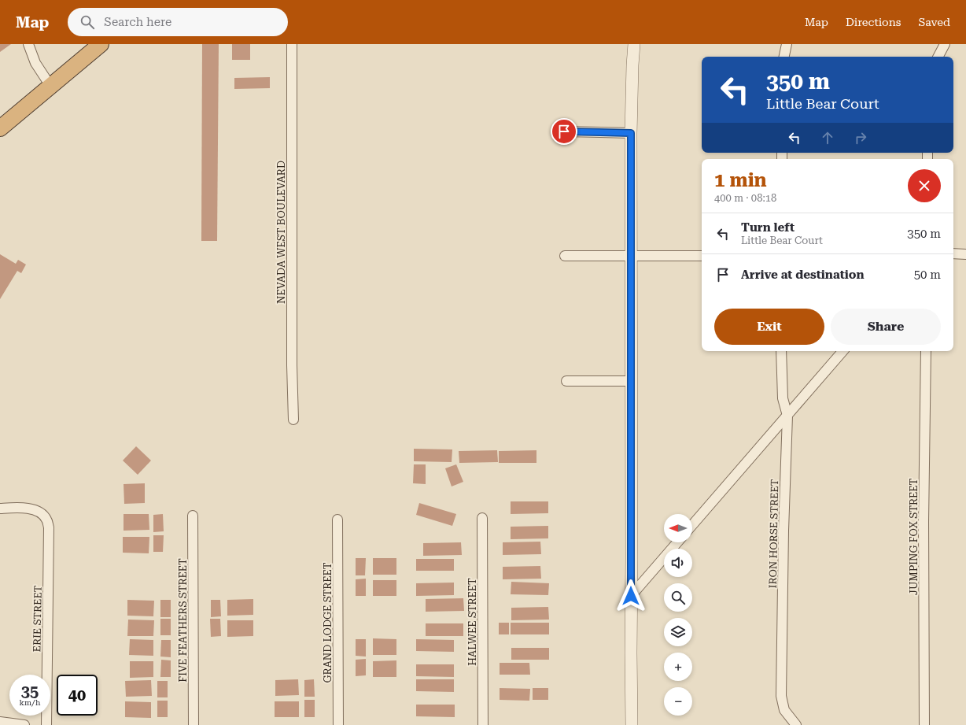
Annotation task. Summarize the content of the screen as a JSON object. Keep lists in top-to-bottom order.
{
  "streets": {
    "street": [
      "NEVADA WEST BOULEVARD",
      "IRON HORSE STREET",
      "JUMPING FOX STREET",
      "ERIE STREET",
      "FIVE FEATHERS STREET",
      "HALWEE STREET",
      "GRAND LODGE STREET"
    ]
  },
  "north": "left",
  "page": {
    "header": "Map",
    "search": "Search here",
    "nav": ["Map", "Directions", "Saved"],
    "turn": ["350 m", "Little Bear Court"],
    "heading": ["1 min", "400 m · 08:18"],
    "list": [
      {
        "name": "Turn left",
        "note": "Little Bear Court",
        "value": "350 m"
      },
      {
        "name": "Arrive at destination",
        "value": "50 m"
      }
    ],
    "buttons": ["Exit", "Share"],
    "map_buttons": ["+", "−"],
    "speed": "35 km/h",
    "limit": "40"
  }
}
